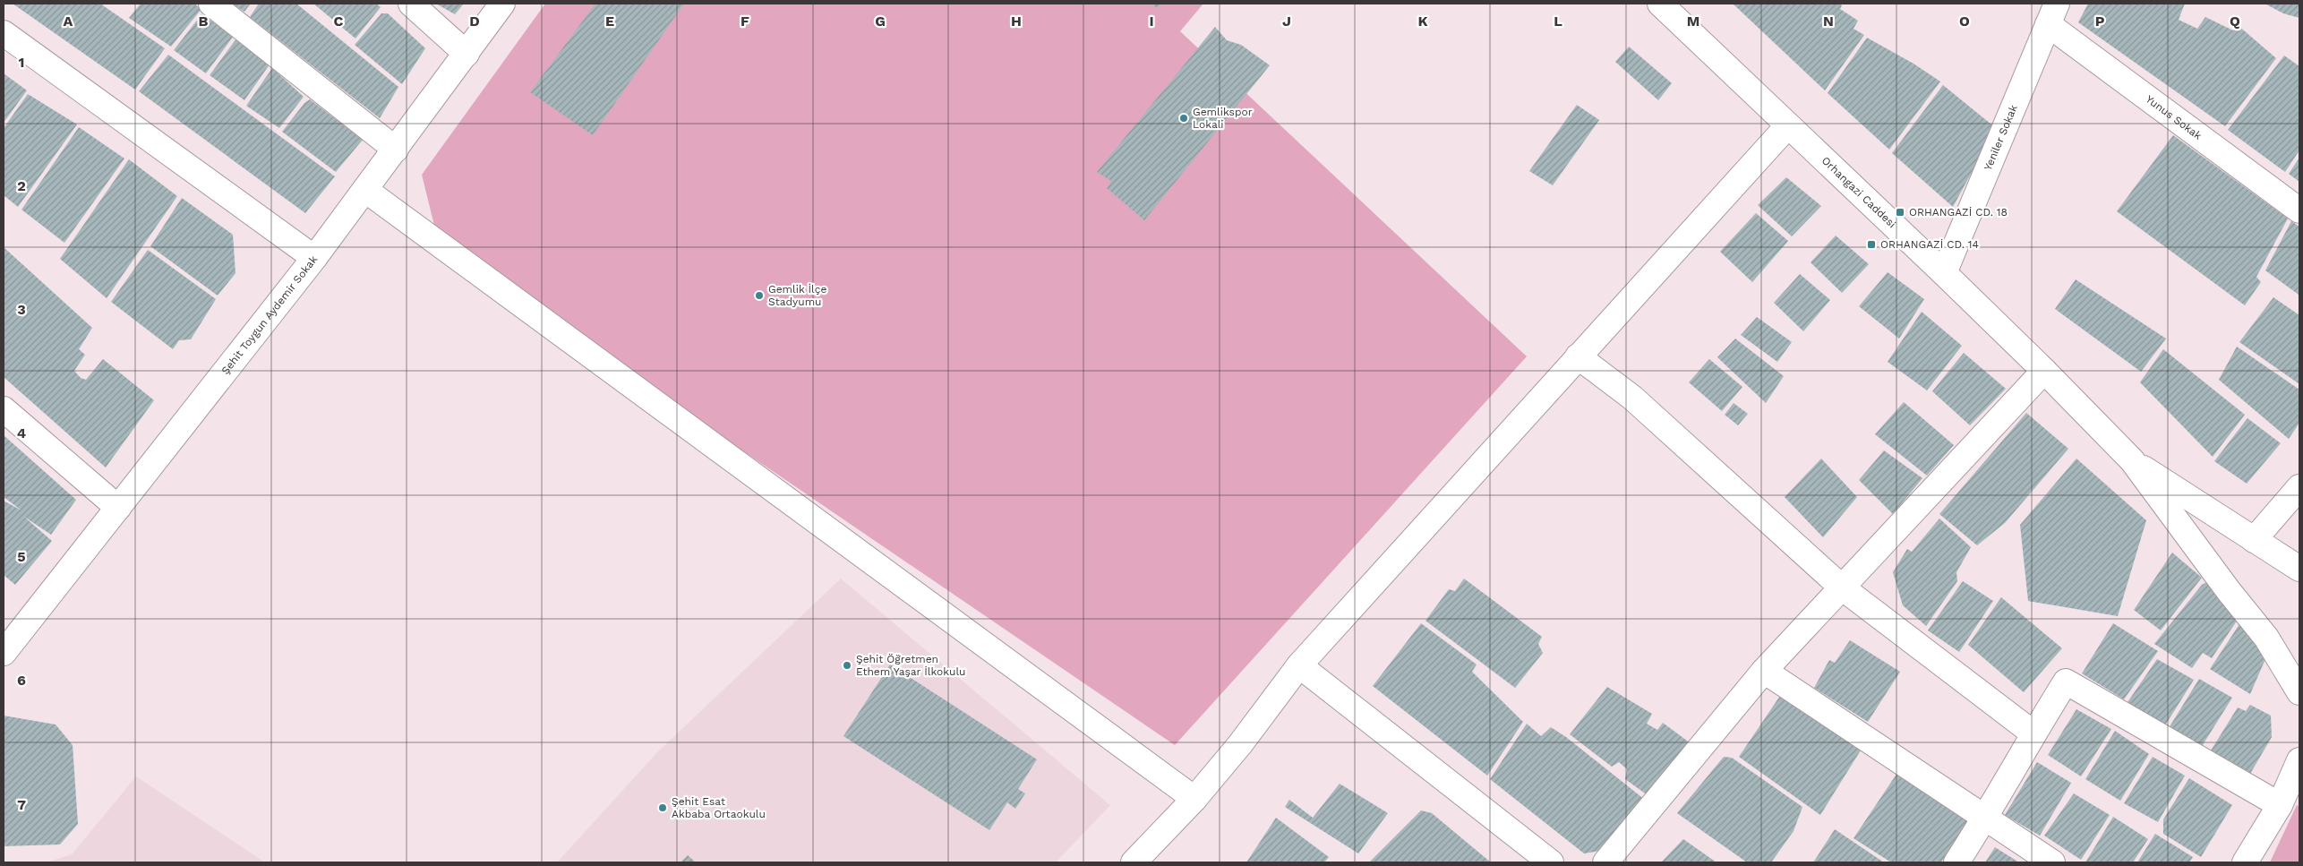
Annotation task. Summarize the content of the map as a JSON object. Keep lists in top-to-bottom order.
{
  "streets": {
    "street": [
      "Yunus Sokak",
      "Yeniler Sokak",
      "Orhangazi Caddesi",
      "Şehit Toygun Aydemir Sokak"
    ]
  },
  "crossings": [
    ["Yunus Sokak", "Yeniler Sokak"],
    ["Yeniler Sokak", "Orhangazi Caddesi"]
  ],
  "places": {
    "other": [
      "Gemlikspor Lokali",
      "Gemlik İlçe Stadyumu",
      "Şehit Öğretmen Ethem Yaşar İlkokulu",
      "Şehit Esat Akbaba Ortaokulu"
    ],
    "transit": ["ORHANGAZİ CD. 18", "ORHANGAZİ CD. 14"]
  },
  "grid": {
    "columns": [
      "A",
      "B",
      "C",
      "D",
      "E",
      "F",
      "G",
      "H",
      "I",
      "J",
      "K",
      "L",
      "M",
      "N",
      "O",
      "P",
      "Q"
    ],
    "rows": [
      "1",
      "2",
      "3",
      "4",
      "5",
      "6",
      "7"
    ]
  }
}
